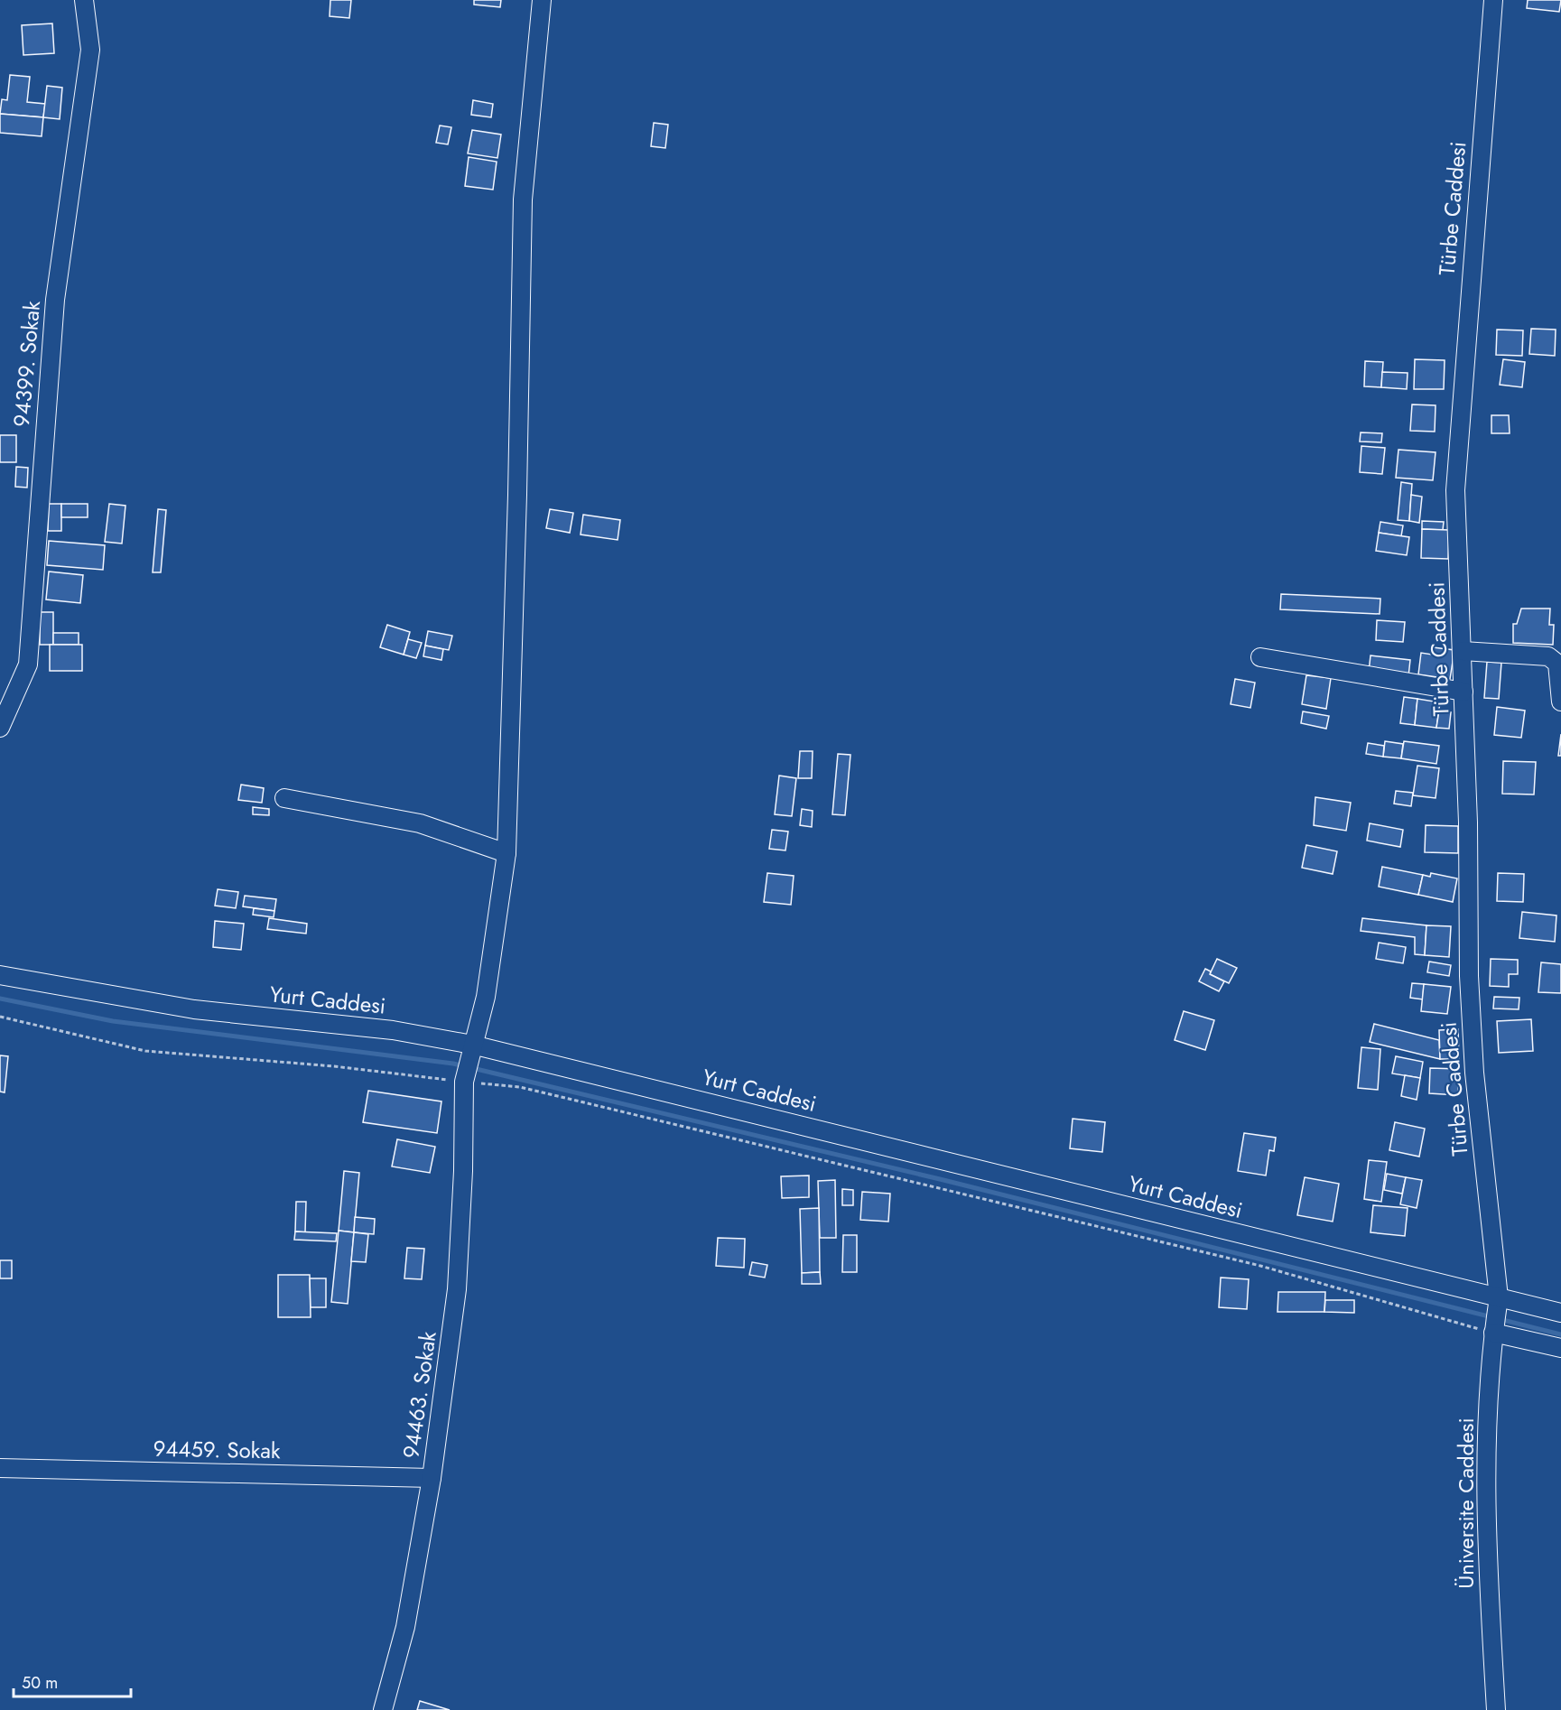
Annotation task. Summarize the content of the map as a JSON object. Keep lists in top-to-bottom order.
{
  "streets": {
    "street": [
      "Türbe Caddesi",
      "94399. Sokak",
      "Yurt Caddesi",
      "94463. Sokak",
      "94459. Sokak",
      "Üniversite Caddesi"
    ]
  },
  "crossings": [
    ["Türbe Caddesi", "Yurt Caddesi"],
    ["Türbe Caddesi", "Üniversite Caddesi"],
    ["Yurt Caddesi", "94463. Sokak"],
    ["Yurt Caddesi", "Üniversite Caddesi"],
    ["94463. Sokak", "94459. Sokak"]
  ],
  "scale_bar": "50 m"
}
